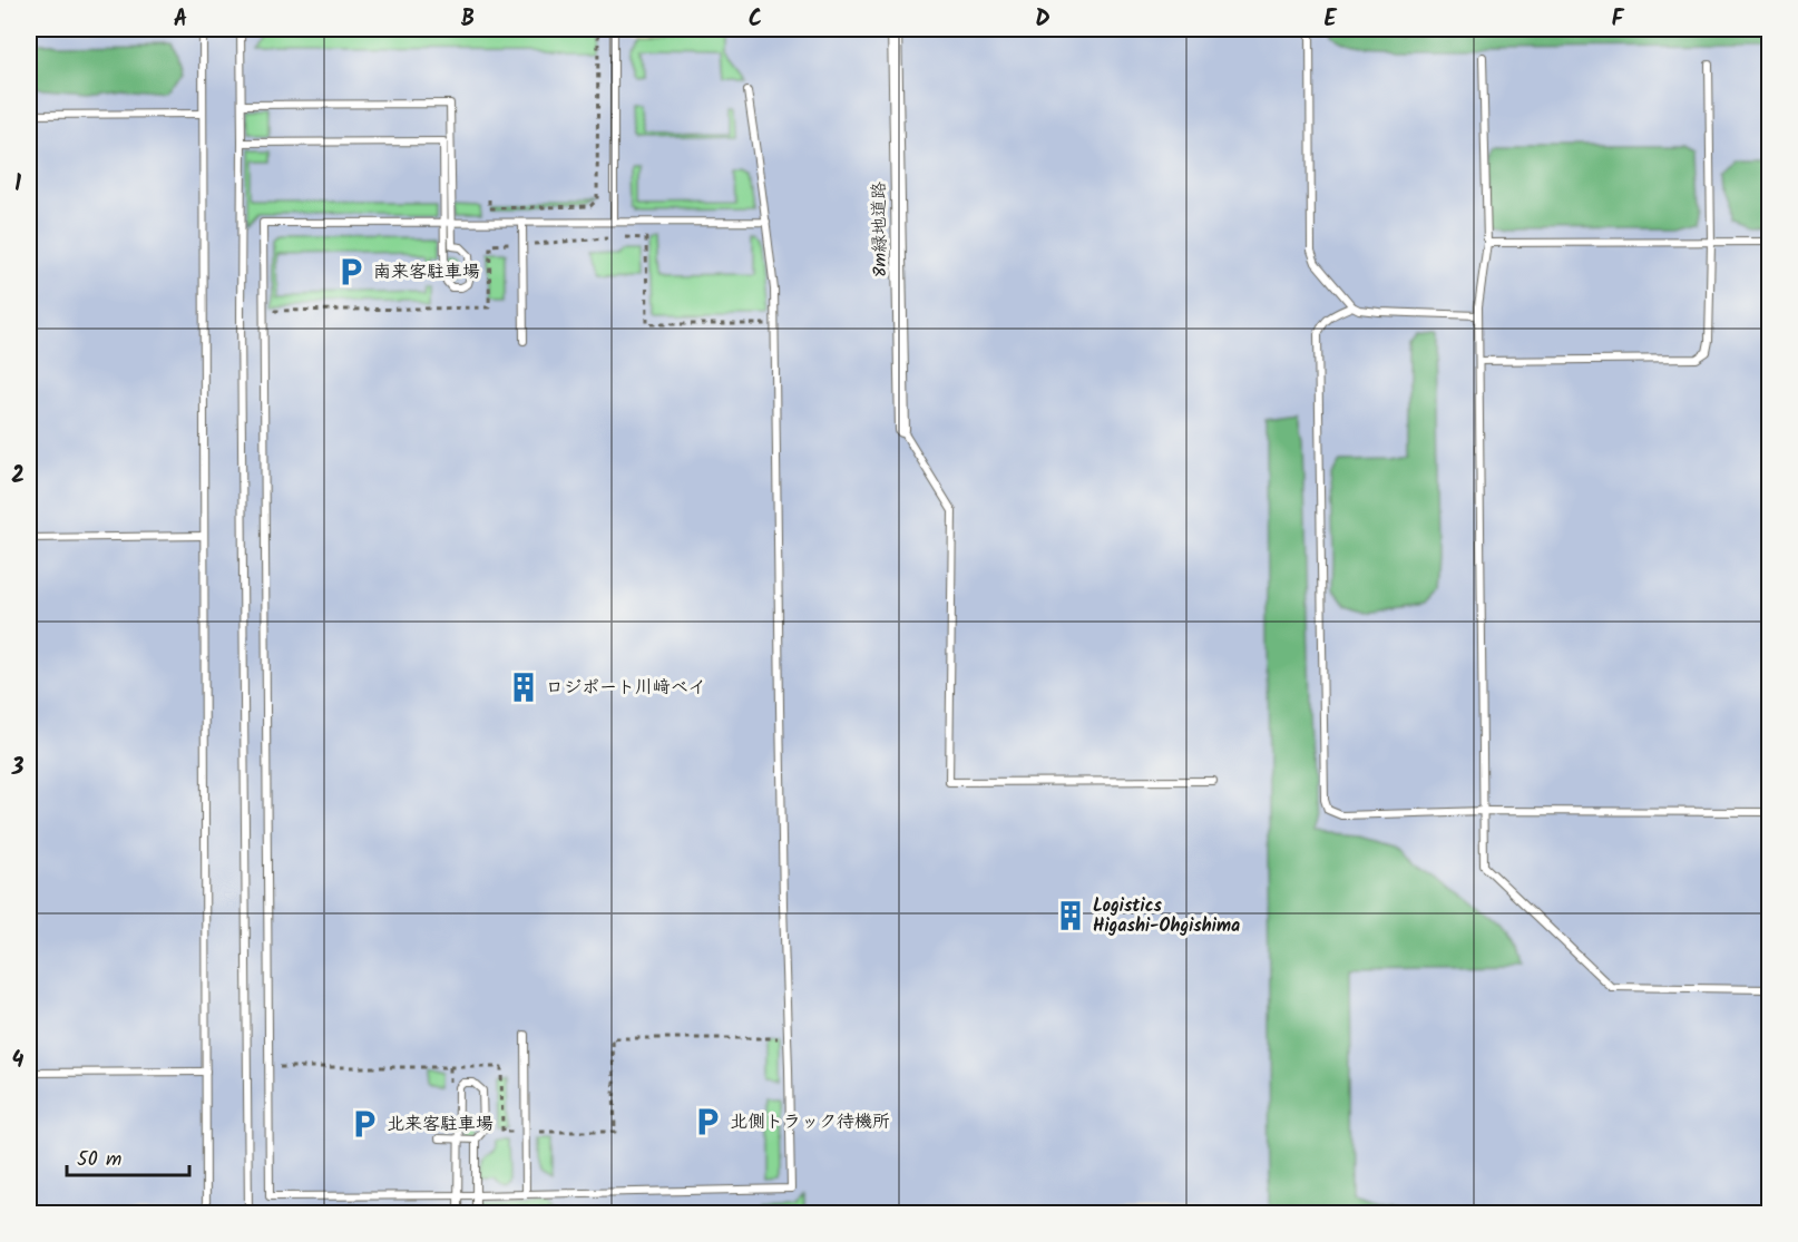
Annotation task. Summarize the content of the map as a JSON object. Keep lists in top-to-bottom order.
{
  "streets": {
    "street": ["8m緑地道路"]
  },
  "places": {
    "parking": ["南来客駐車場", "北側トラック待機所", "北来客駐車場"],
    "building": ["ロジポート川﨑ベイ", "Logistics Higashi-Ohgishima"]
  },
  "scale_bar": "50 m",
  "grid": {
    "columns": [
      "A",
      "B",
      "C",
      "D",
      "E",
      "F"
    ],
    "rows": [
      "1",
      "2",
      "3",
      "4"
    ]
  }
}
